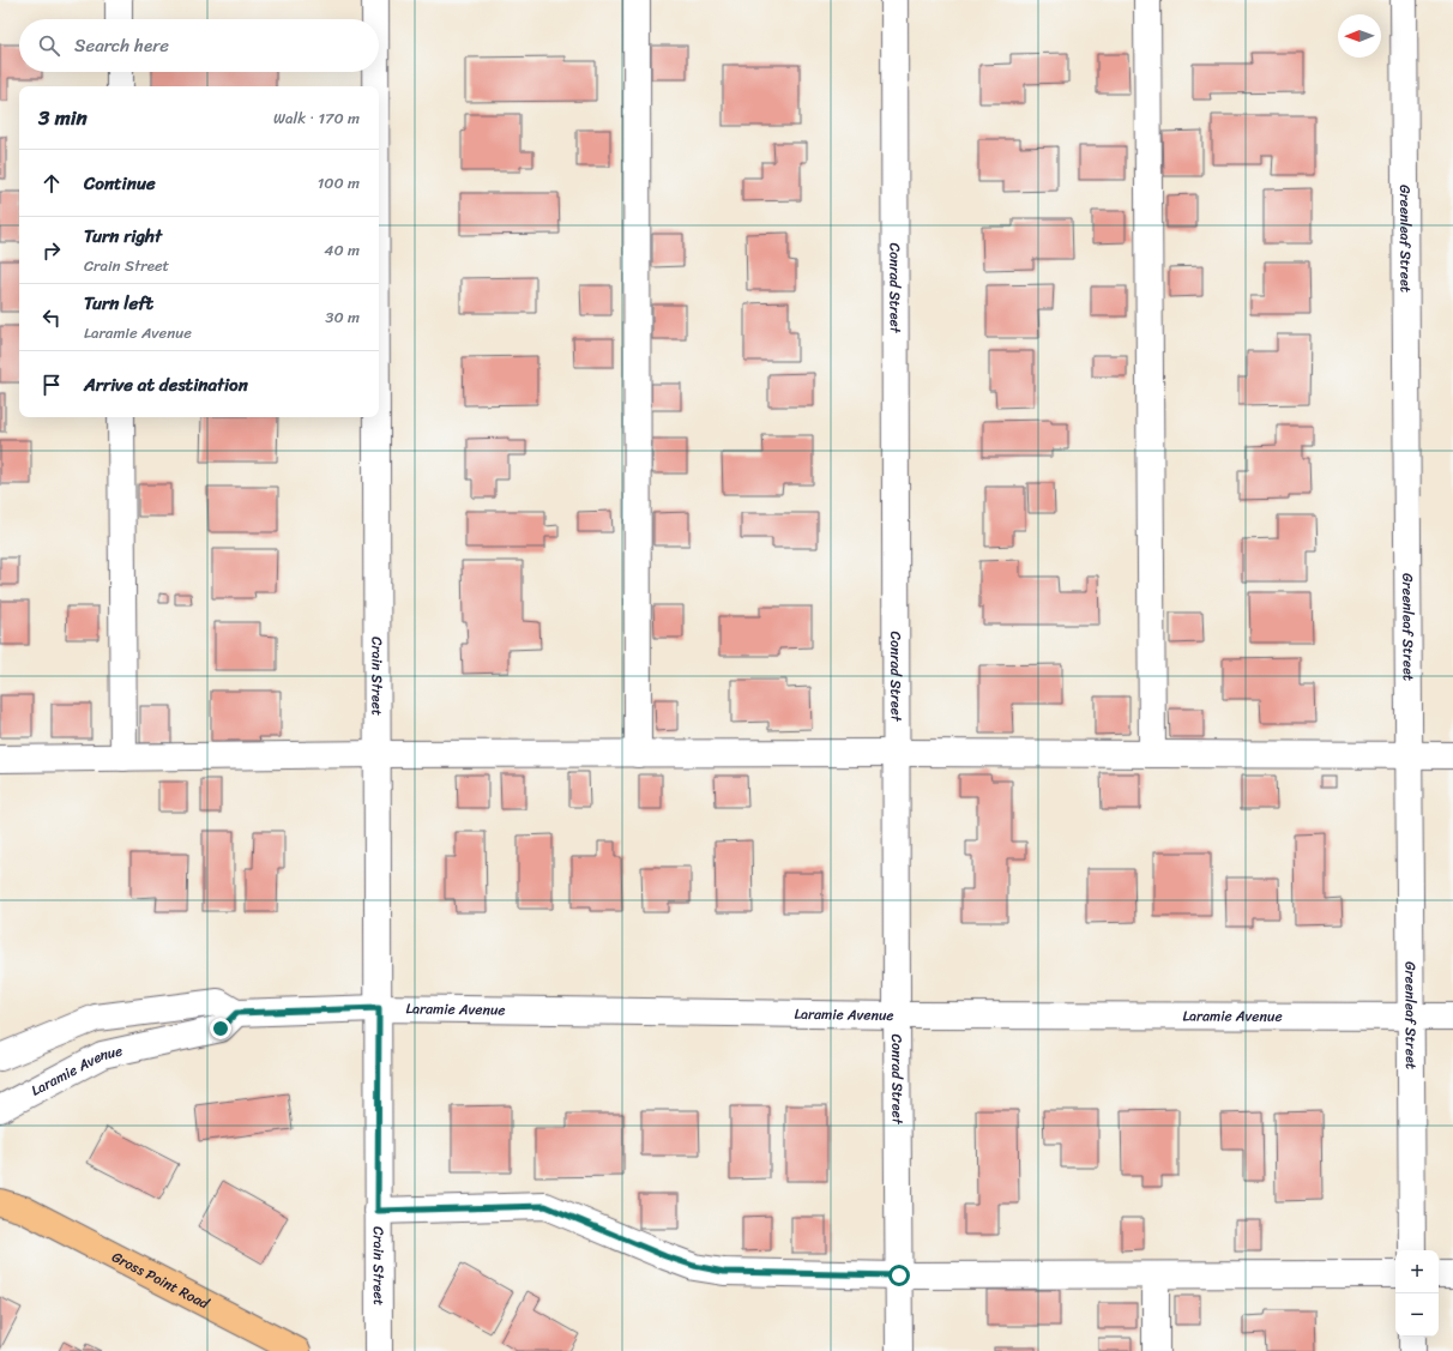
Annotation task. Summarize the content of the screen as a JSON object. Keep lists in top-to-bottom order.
{
  "streets": {
    "main road": ["Gross Point Road"],
    "street": [
      "Greenleaf Street",
      "Conrad Street",
      "Crain Street",
      "Laramie Avenue"
    ]
  },
  "crossings": [
    ["Greenleaf Street", "Laramie Avenue"],
    ["Conrad Street", "Laramie Avenue"],
    ["Crain Street", "Laramie Avenue"]
  ],
  "north": "left",
  "page": {
    "search": "Search here",
    "heading": ["3 min", "Walk · 170 m"],
    "list": [
      ["Continue", "100 m"],
      ["Turn right", "Crain Street", "40 m"],
      ["Turn left", "Laramie Avenue", "30 m"],
      "Arrive at destination"
    ],
    "map_buttons": ["+", "−"]
  }
}
